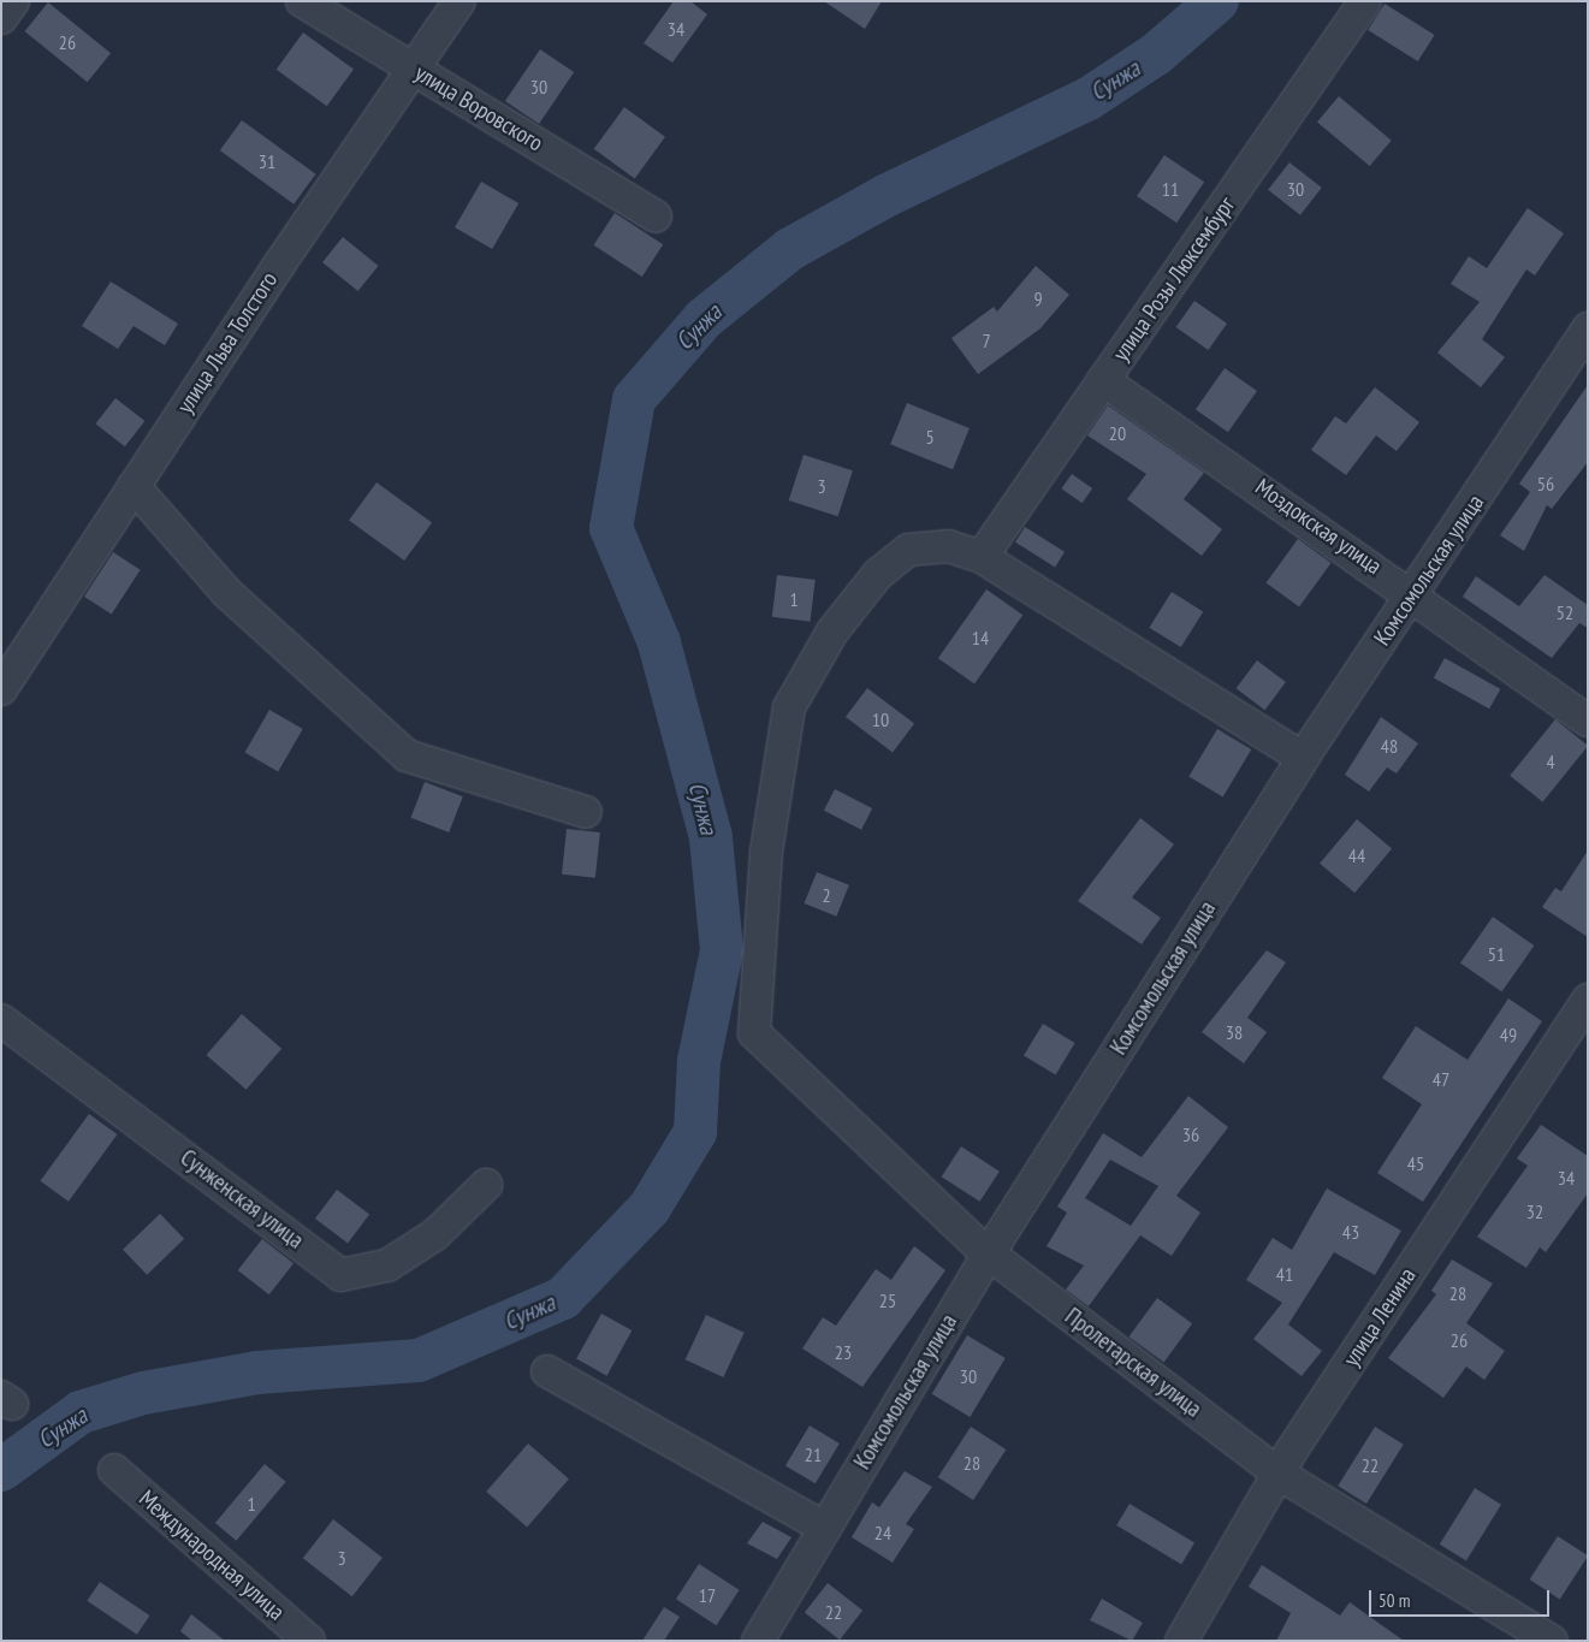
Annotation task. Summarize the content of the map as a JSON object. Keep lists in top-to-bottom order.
{
  "streets": {
    "street": [
      "улица Воровского",
      "улица Розы Люксембург",
      "улица Льва Толстого",
      "Моздокская улица",
      "Комсомольская улица",
      "Сунженская улица",
      "улица Ленина",
      "Пролетарская улица",
      "Международная улица"
    ]
  },
  "crossings": [
    ["улица Воровского", "улица Льва Толстого"],
    ["улица Розы Люксембург", "Моздокская улица"],
    ["улица Розы Люксембург", "Пролетарская улица"],
    ["Моздокская улица", "Комсомольская улица"],
    ["Комсомольская улица", "Пролетарская улица"],
    ["улица Ленина", "Пролетарская улица"]
  ],
  "water": ["Сунжа"],
  "house_numbers": [
    "34",
    "26",
    "30",
    "31",
    "11",
    "30",
    "9",
    "7",
    "20",
    "5",
    "56",
    "3",
    "1",
    "52",
    "14",
    "10",
    "48",
    "4",
    "44",
    "2",
    "51",
    "38",
    "49",
    "47",
    "36",
    "45",
    "34",
    "32",
    "43",
    "41",
    "28",
    "25",
    "26",
    "23",
    "30",
    "21",
    "28",
    "22",
    "1",
    "24",
    "3",
    "17",
    "22"
  ],
  "scale_bar": "50 m"
}
